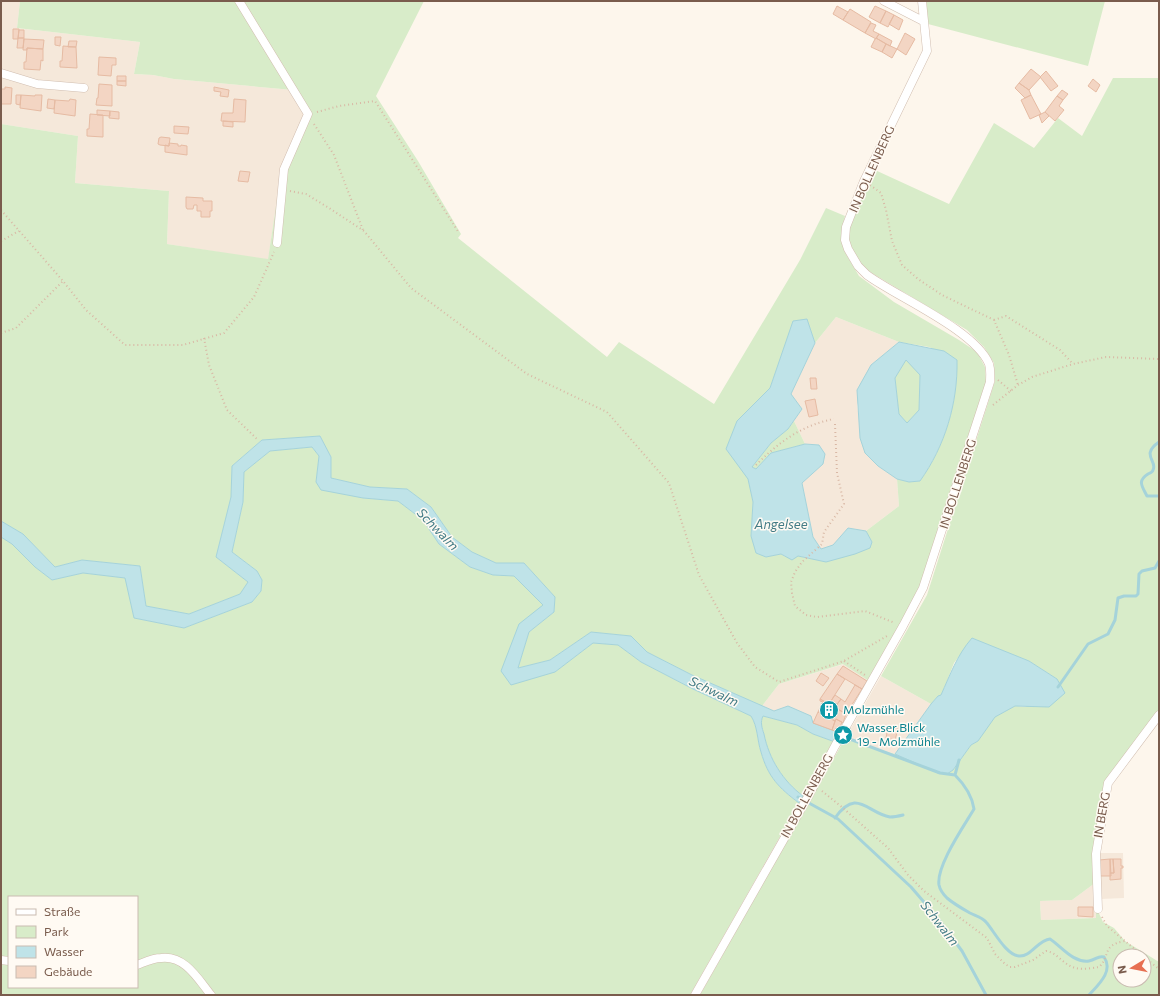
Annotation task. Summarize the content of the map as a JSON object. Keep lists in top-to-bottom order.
{
  "streets": {
    "street": ["IN BOLLENBERG", "IN BERG"]
  },
  "water": ["Angelsee", "Schwalm"],
  "places": {
    "building": ["Molzmühle"],
    "place": ["Wasser.Blick 19 - Molzmühle"]
  },
  "legend": [
    "Straße",
    "Park",
    "Wasser",
    "Gebäude"
  ],
  "north": "left"
}
